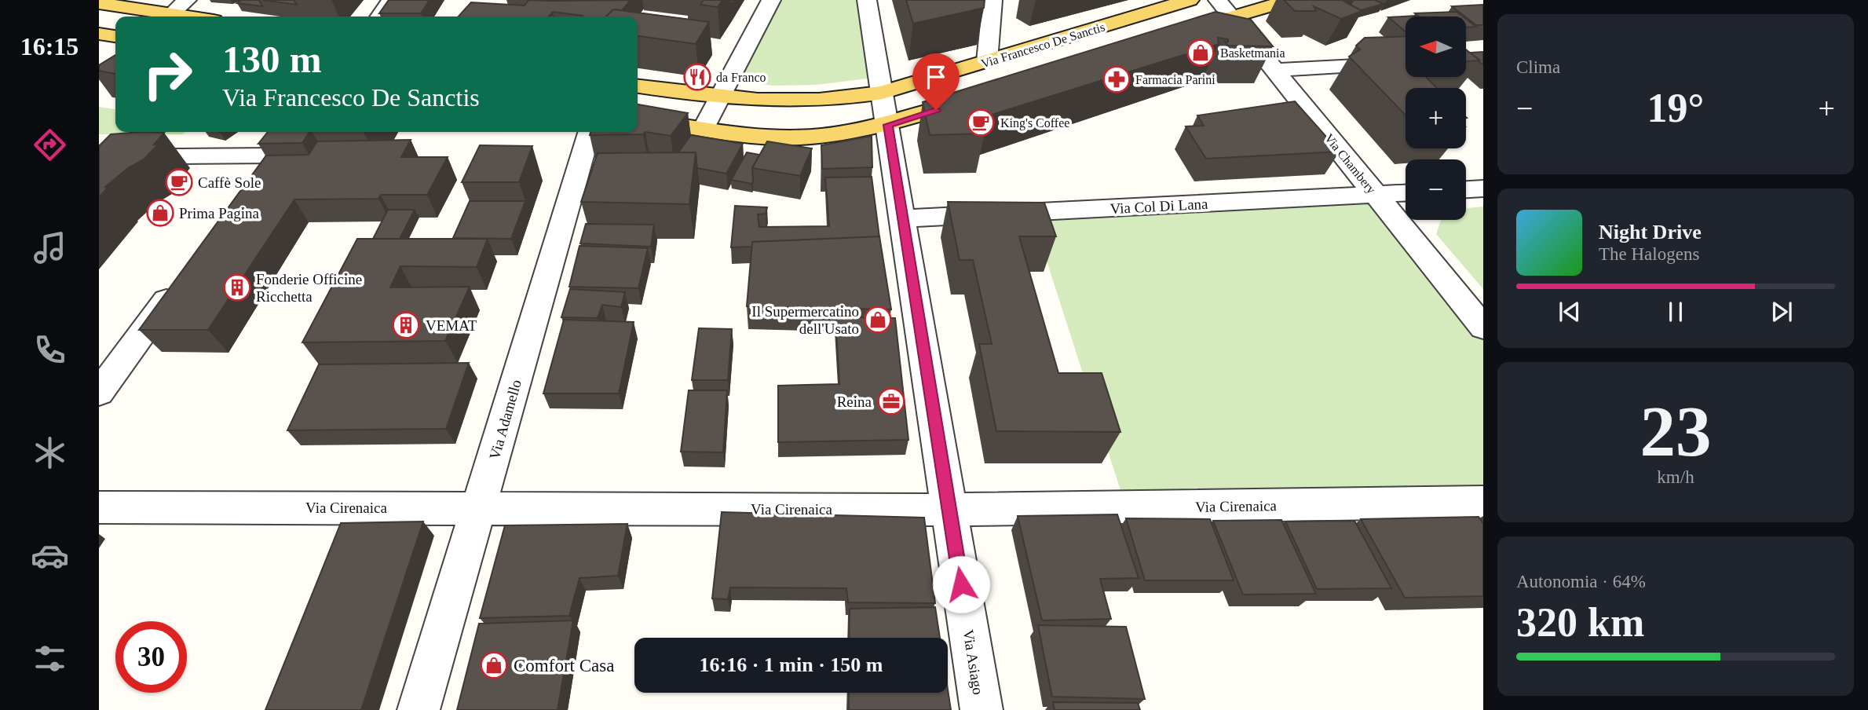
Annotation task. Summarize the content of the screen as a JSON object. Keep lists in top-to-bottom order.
{
  "streets": {
    "main road": ["Via Francesco De Sanctis"],
    "street": [
      "Via Chambery",
      "Via Col Di Lana",
      "Via Adamello",
      "Via Cirenaica",
      "Via Asiago"
    ]
  },
  "crossings": [
    ["Via Francesco De Sanctis", "Via Asiago"],
    ["Via Chambery", "Via Col Di Lana"],
    ["Via Col Di Lana", "Via Asiago"],
    ["Via Adamello", "Via Cirenaica"],
    ["Via Cirenaica", "Via Asiago"]
  ],
  "places": {
    "shop": [
      "Basketmania",
      "Prima Pagina",
      "Il Supermercatino dell'Usato",
      "Comfort Casa"
    ],
    "restaurant": ["da Franco"],
    "pharmacy": ["Farmacia Parini"],
    "cafe": ["King's Coffee", "Caffè Sole"],
    "building": ["Fonderie Officine Ricchetta", "VEMAT"],
    "office": ["Reina"]
  },
  "north": "left",
  "page": {
    "tabs": "16:15",
    "tile": [
      "Clima",
      ["23", "km/h"],
      ["Autonomia · 64%", "320 km"]
    ],
    "map_buttons": ["+", "−"],
    "turn": ["130 m", "Via Francesco De Sanctis"],
    "heat": ["−", "19°", "+"],
    "song": ["Night Drive", "The Halogens"],
    "limit": "30",
    "trip": "16:16 · 1 min · 150 m"
  }
}
